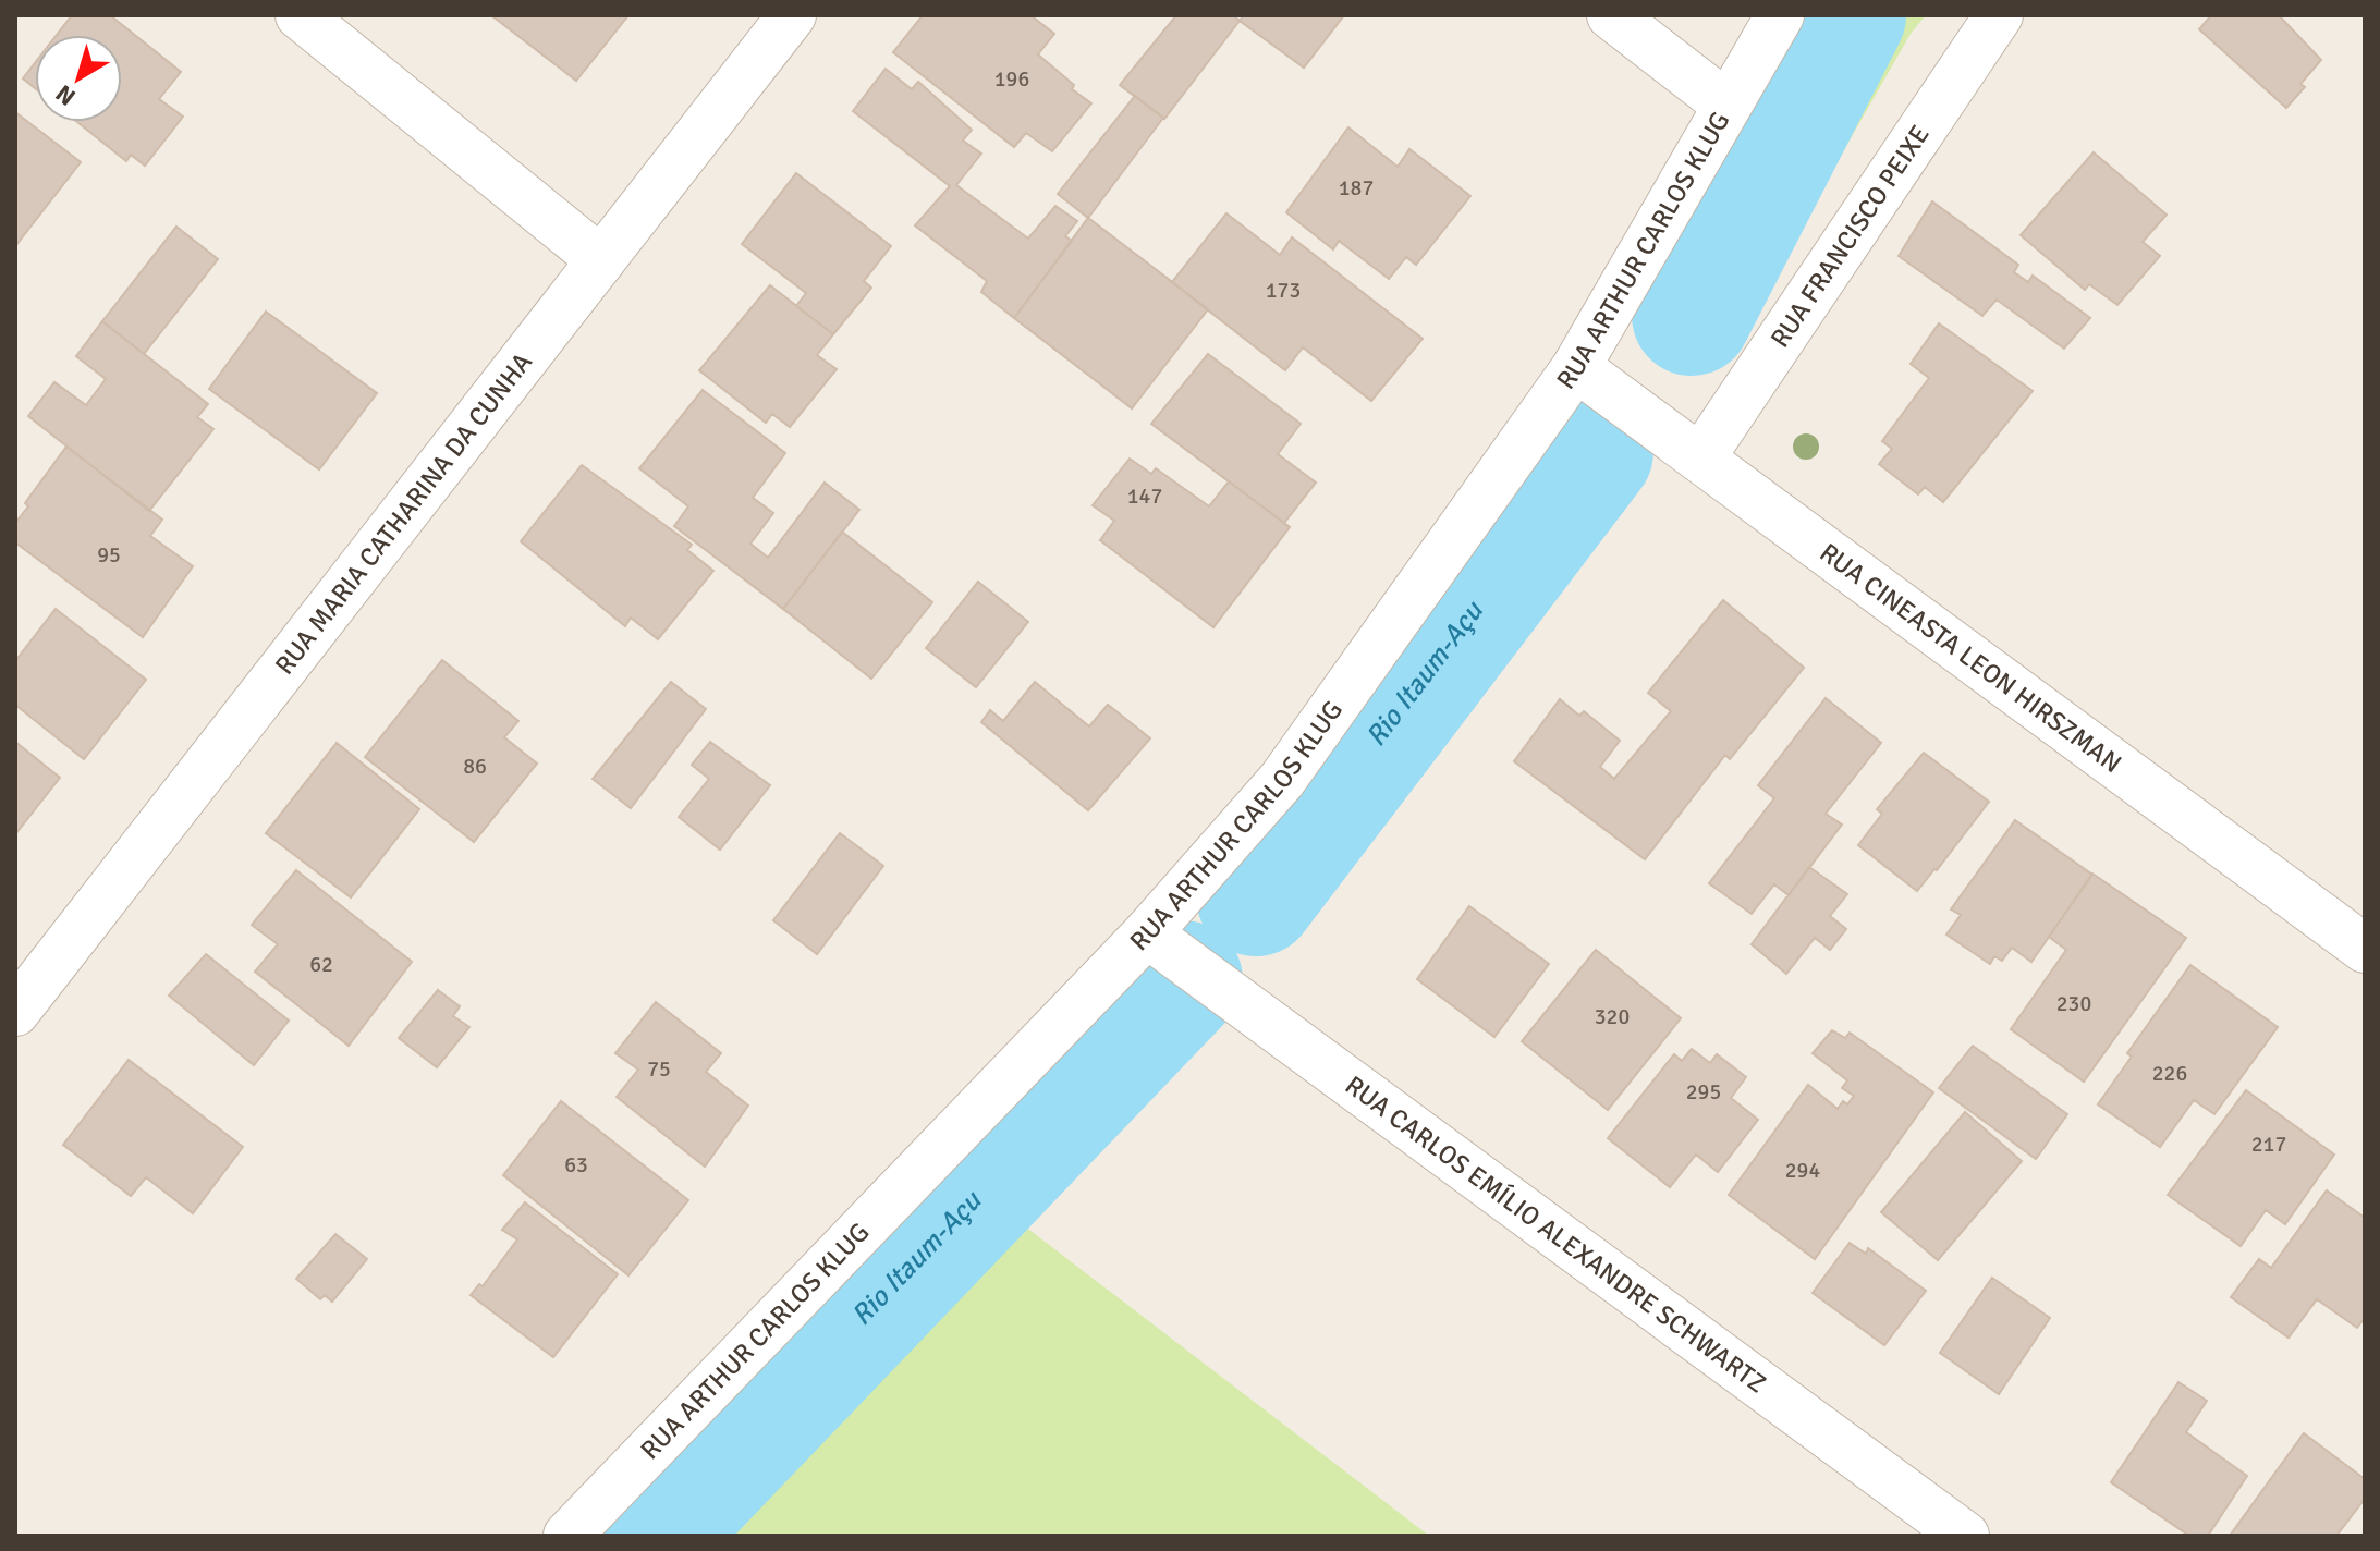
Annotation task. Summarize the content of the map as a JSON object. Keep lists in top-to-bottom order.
{
  "streets": {
    "street": [
      "RUA FRANCISCO PEIXE",
      "RUA ARTHUR CARLOS KLUG",
      "RUA MARIA CATHARINA DA CUNHA",
      "RUA CINEASTA LEON HIRSZMAN",
      "RUA CARLOS EMÍLIO ALEXANDRE SCHWARTZ"
    ]
  },
  "crossings": [
    ["RUA FRANCISCO PEIXE", "RUA CINEASTA LEON HIRSZMAN"],
    ["RUA ARTHUR CARLOS KLUG", "RUA CINEASTA LEON HIRSZMAN"],
    ["RUA ARTHUR CARLOS KLUG", "RUA CARLOS EMÍLIO ALEXANDRE SCHWARTZ"]
  ],
  "water": ["Rio Itaum-Açu"],
  "house_numbers": [
    "196",
    "187",
    "173",
    "147",
    "95",
    "86",
    "62",
    "230",
    "320",
    "75",
    "226",
    "295",
    "217",
    "63",
    "294"
  ],
  "north": "bottom left"
}
